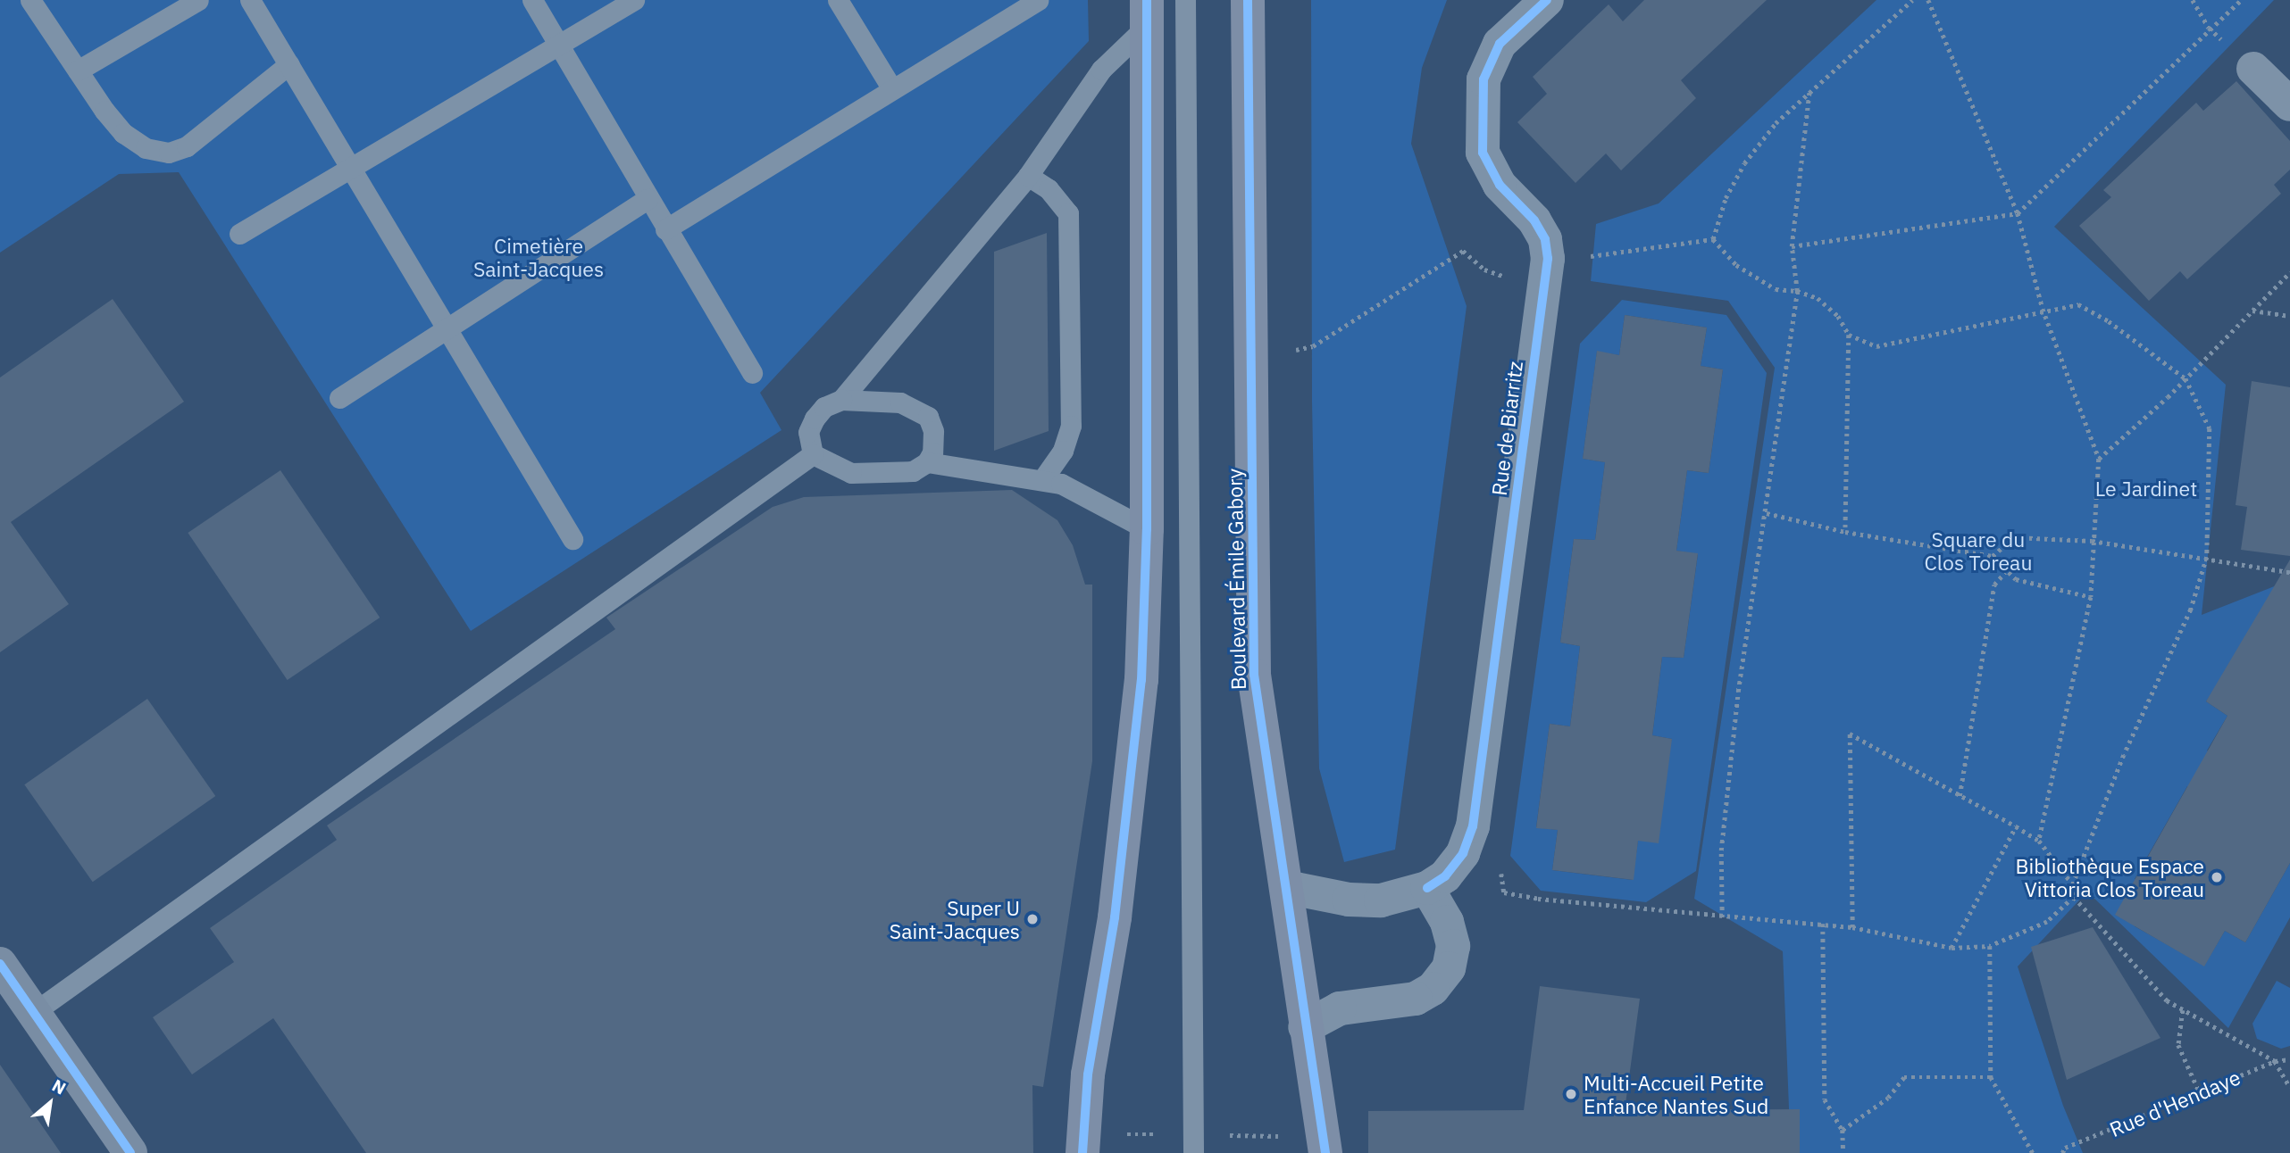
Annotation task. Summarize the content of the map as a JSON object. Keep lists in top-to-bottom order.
{
  "streets": {
    "main road": ["Boulevard Émile Gabory"],
    "street": ["Rue de Biarritz"],
    "path": ["Rue d'Hendaye"]
  },
  "parks": ["Cimetière Saint-Jacques", "Le Jardinet", "Square du Clos Toreau"],
  "places": ["Bibliothèque Espace Vittoria Clos Toreau", "Super U Saint-Jacques", "Multi-Accueil Petite Enfance Nantes Sud"],
  "north": "top right"
}
